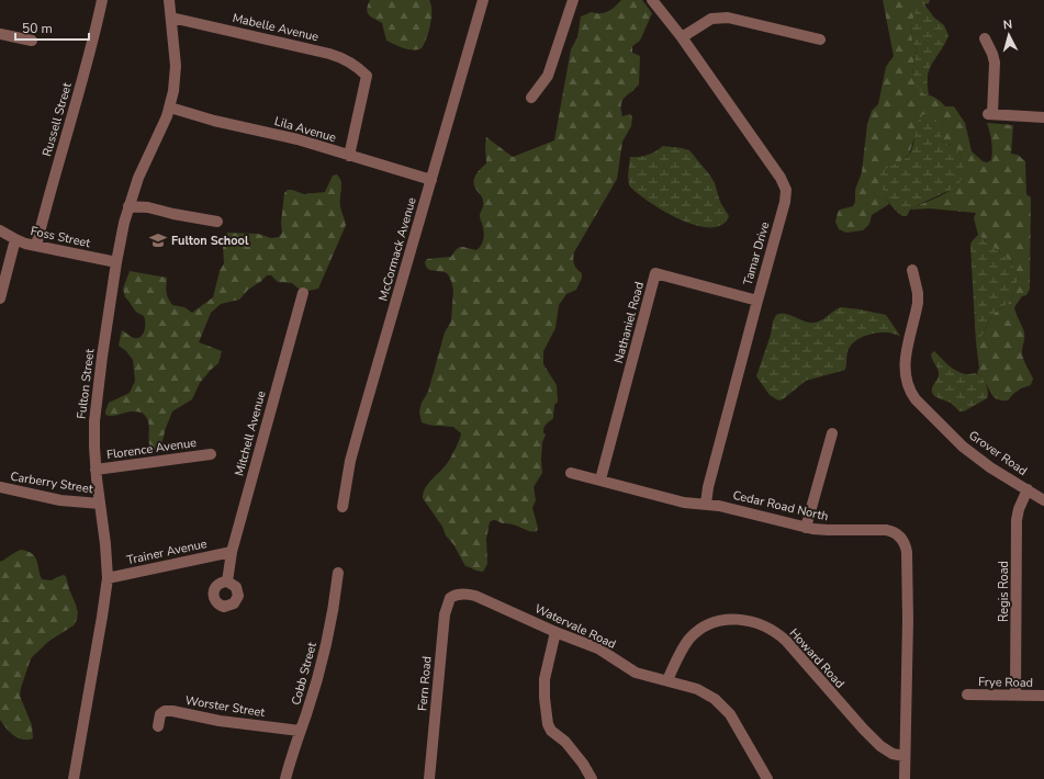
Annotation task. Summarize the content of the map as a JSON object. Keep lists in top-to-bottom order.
{
  "streets": {
    "street": [
      "Mabelle Avenue",
      "Russell Street",
      "Lila Avenue",
      "Foss Street",
      "McCormack Avenue",
      "Tamar Drive",
      "Nathaniel Road",
      "Fulton Street",
      "Mitchell Avenue",
      "Florence Avenue",
      "Grover Road",
      "Carberry Street",
      "Cedar Road North",
      "Trainer Avenue",
      "Regis Road",
      "Watervale Road",
      "Howard Road",
      "Cobb Street",
      "Frye Road",
      "Fern Road",
      "Worster Street"
    ]
  },
  "crossings": [
    ["Mabelle Avenue", "Lila Avenue"],
    ["Mabelle Avenue", "Fulton Street"],
    ["Russell Street", "Foss Street"],
    ["Lila Avenue", "McCormack Avenue"],
    ["Lila Avenue", "Fulton Street"],
    ["Foss Street", "Fulton Street"],
    ["Tamar Drive", "Nathaniel Road"],
    ["Tamar Drive", "Cedar Road North"],
    ["Nathaniel Road", "Cedar Road North"],
    ["Fulton Street", "Florence Avenue"],
    ["Fulton Street", "Carberry Street"],
    ["Fulton Street", "Trainer Avenue"],
    ["Mitchell Avenue", "Trainer Avenue"],
    ["Grover Road", "Regis Road"],
    ["Cedar Road North", "Howard Road"],
    ["Regis Road", "Frye Road"],
    ["Watervale Road", "Howard Road"],
    ["Watervale Road", "Fern Road"],
    ["Cobb Street", "Worster Street"]
  ],
  "places": {
    "school or university": ["Fulton School"]
  },
  "scale_bar": "50 m",
  "north": "top"
}
